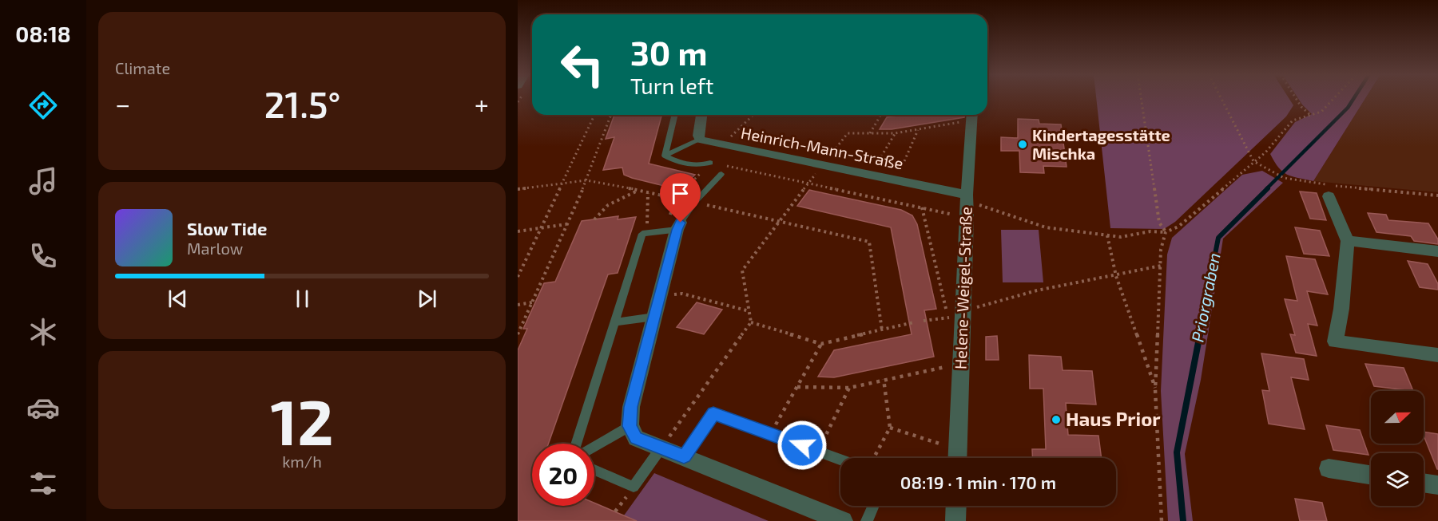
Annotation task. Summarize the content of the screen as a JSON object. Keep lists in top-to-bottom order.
{
  "streets": {
    "street": ["Heinrich-Mann-Straße", "Helene-Weigel-Straße"]
  },
  "crossings": [
    ["Heinrich-Mann-Straße", "Helene-Weigel-Straße"]
  ],
  "water": ["Priorgraben"],
  "places": ["Kindertagesstätte Mischka", "Haus Prior"],
  "north": "right",
  "page": {
    "tabs": "08:18",
    "tile": [
      "Climate",
      ["12", "km/h"]
    ],
    "turn": ["30 m", "Turn left"],
    "heat": ["−", "21.5°", "+"],
    "song": ["Slow Tide", "Marlow"],
    "limit": "20",
    "trip": "08:19 · 1 min · 170 m"
  }
}
